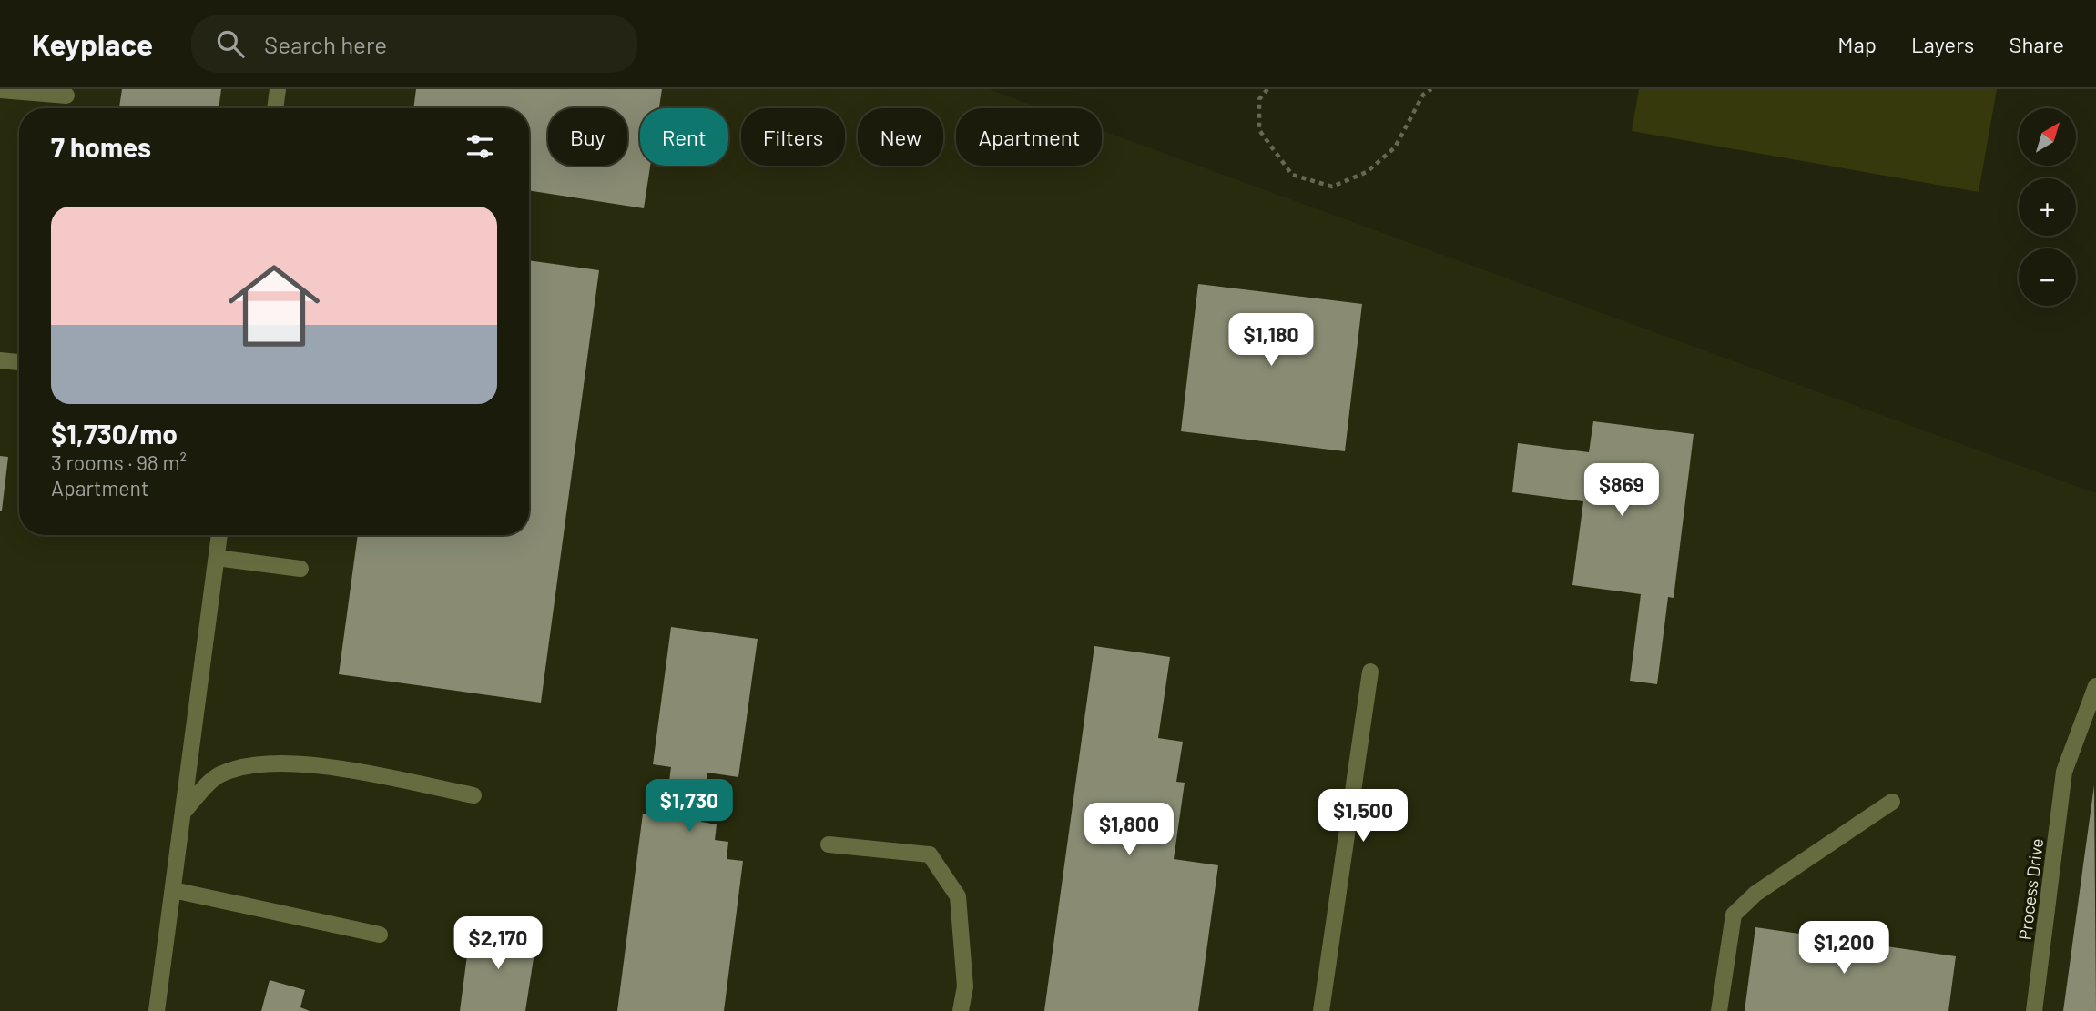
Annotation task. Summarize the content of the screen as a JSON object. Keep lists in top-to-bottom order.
{
  "streets": {
    "street": ["Process Drive"]
  },
  "north": "top right",
  "page": {
    "header": "Keyplace",
    "search": "Search here",
    "nav": ["Map", "Layers", "Share"],
    "map_buttons": ["+", "−"],
    "chip": [
      "Buy",
      "Rent",
      "Filters",
      "New",
      "Apartment"
    ],
    "heading": "7 homes",
    "list": [
      {
        "name": "$1,730/mo",
        "note": "3 rooms · 98 m² · Apartment"
      }
    ],
    "price": [
      "$1,180",
      "$869",
      "$1,730",
      "$1,500",
      "$1,800",
      "$2,170",
      "$1,200"
    ]
  }
}
